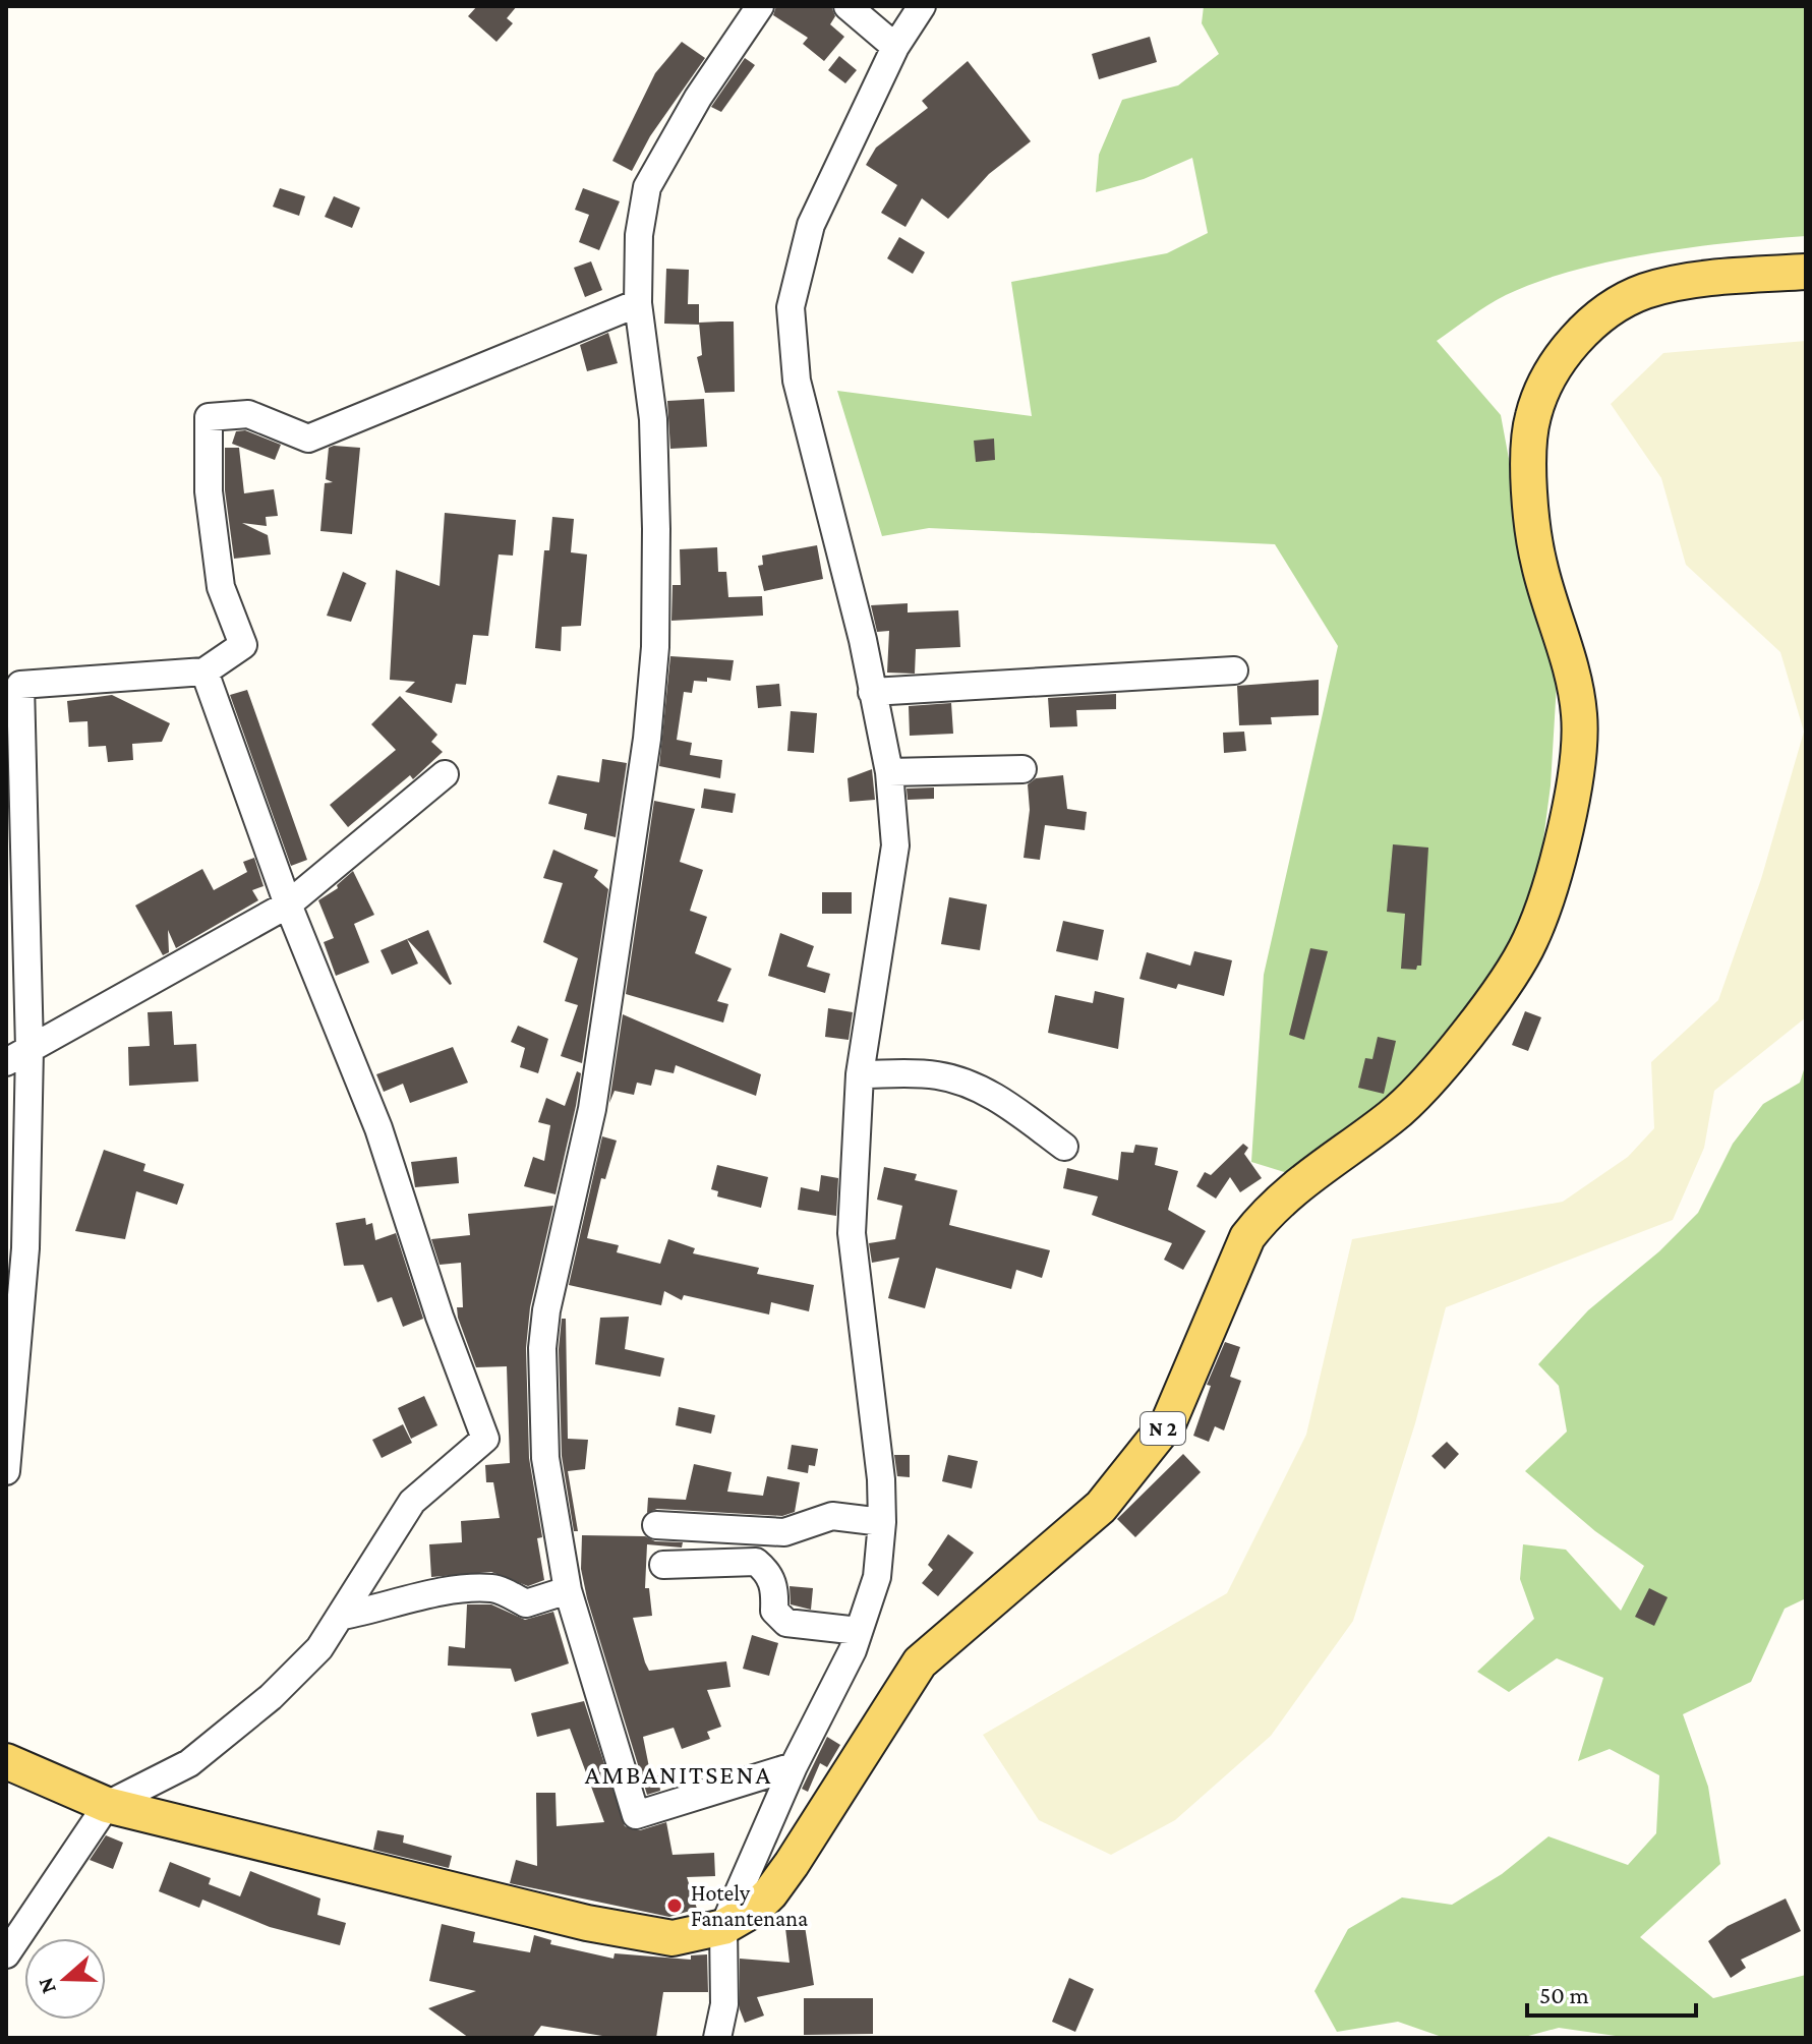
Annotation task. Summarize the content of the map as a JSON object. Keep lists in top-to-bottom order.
{
  "streets": {
    "main road": ["N 2"]
  },
  "districts": ["AMBANITSENA"],
  "places": ["Hotely Fanantenana"],
  "scale_bar": "50 m",
  "north": "left"
}
